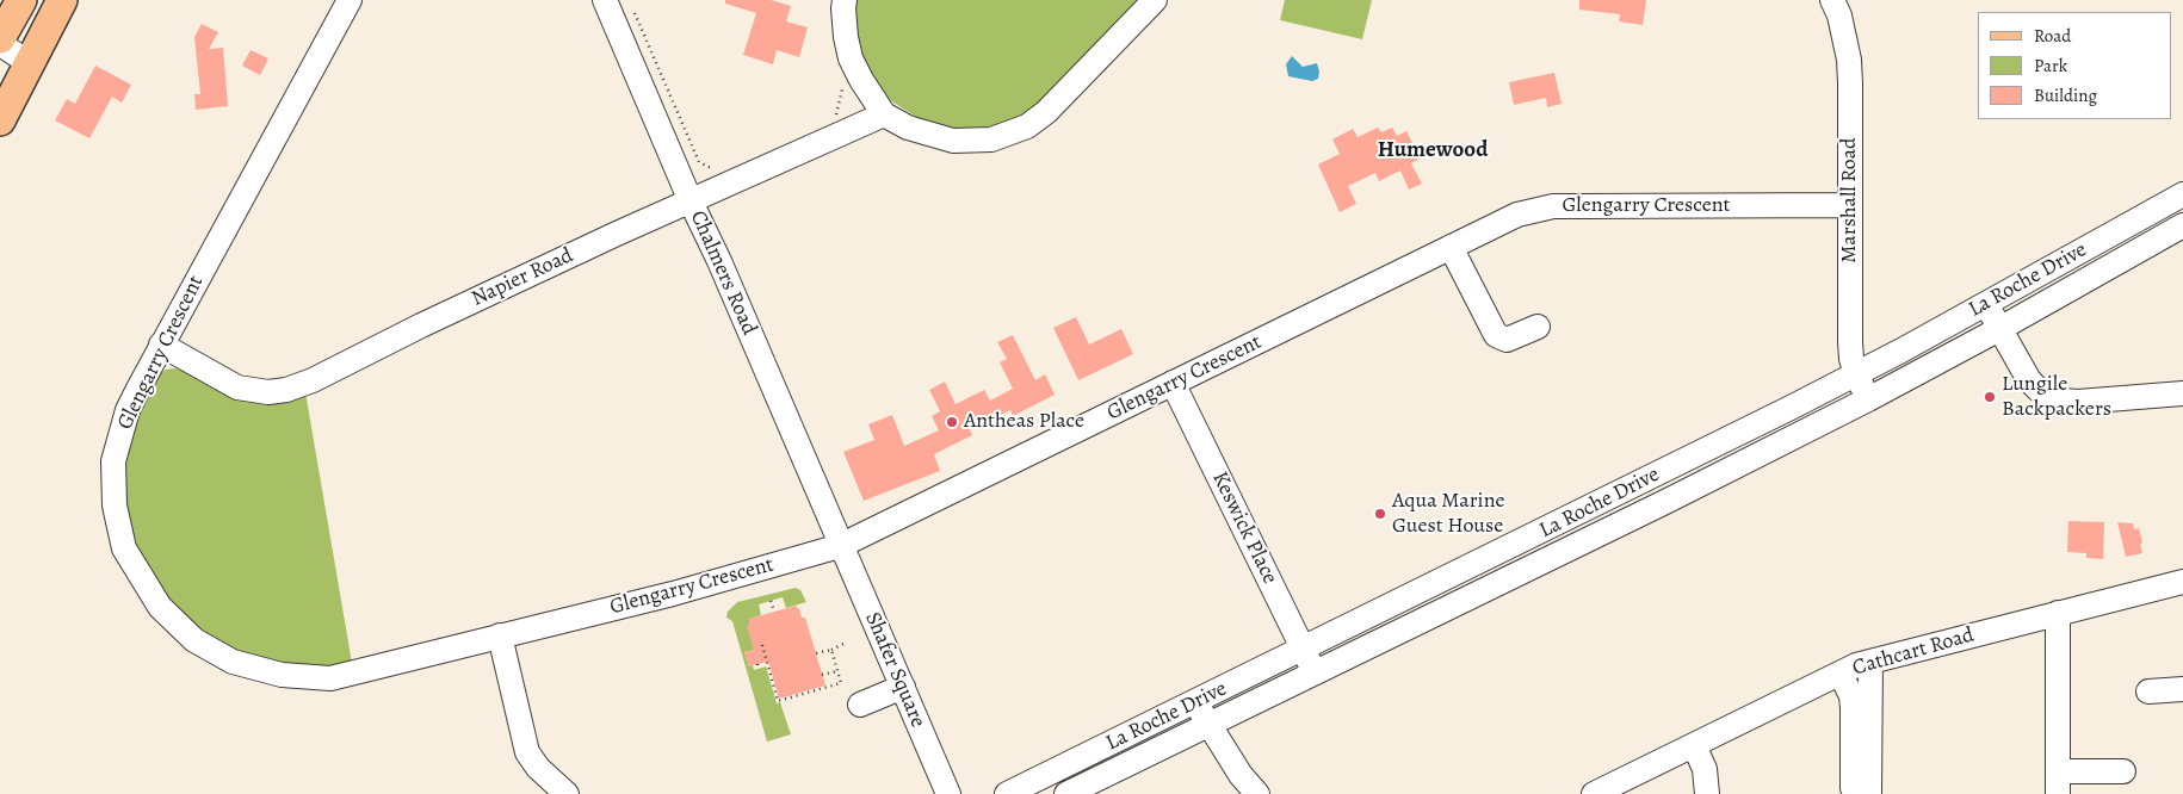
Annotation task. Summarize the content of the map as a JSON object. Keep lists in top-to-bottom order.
{
  "streets": {
    "street": [
      "Marshall Road",
      "Glengarry Crescent",
      "Chalmers Road",
      "Napier Road",
      "La Roche Drive",
      "Keswick Place",
      "Cathcart Road",
      "Shafer Square"
    ]
  },
  "crossings": [
    ["Marshall Road", "Glengarry Crescent"],
    ["Marshall Road", "La Roche Drive"],
    ["Glengarry Crescent", "Chalmers Road"],
    ["Glengarry Crescent", "Napier Road"],
    ["Glengarry Crescent", "Keswick Place"],
    ["Glengarry Crescent", "Shafer Square"],
    ["Chalmers Road", "Napier Road"],
    ["Chalmers Road", "Shafer Square"],
    ["La Roche Drive", "Keswick Place"]
  ],
  "districts": ["Humewood"],
  "places": ["Lungile Backpackers", "Antheas Place", "Aqua Marine Guest House"],
  "legend": ["Road", "Park", "Building"]
}
